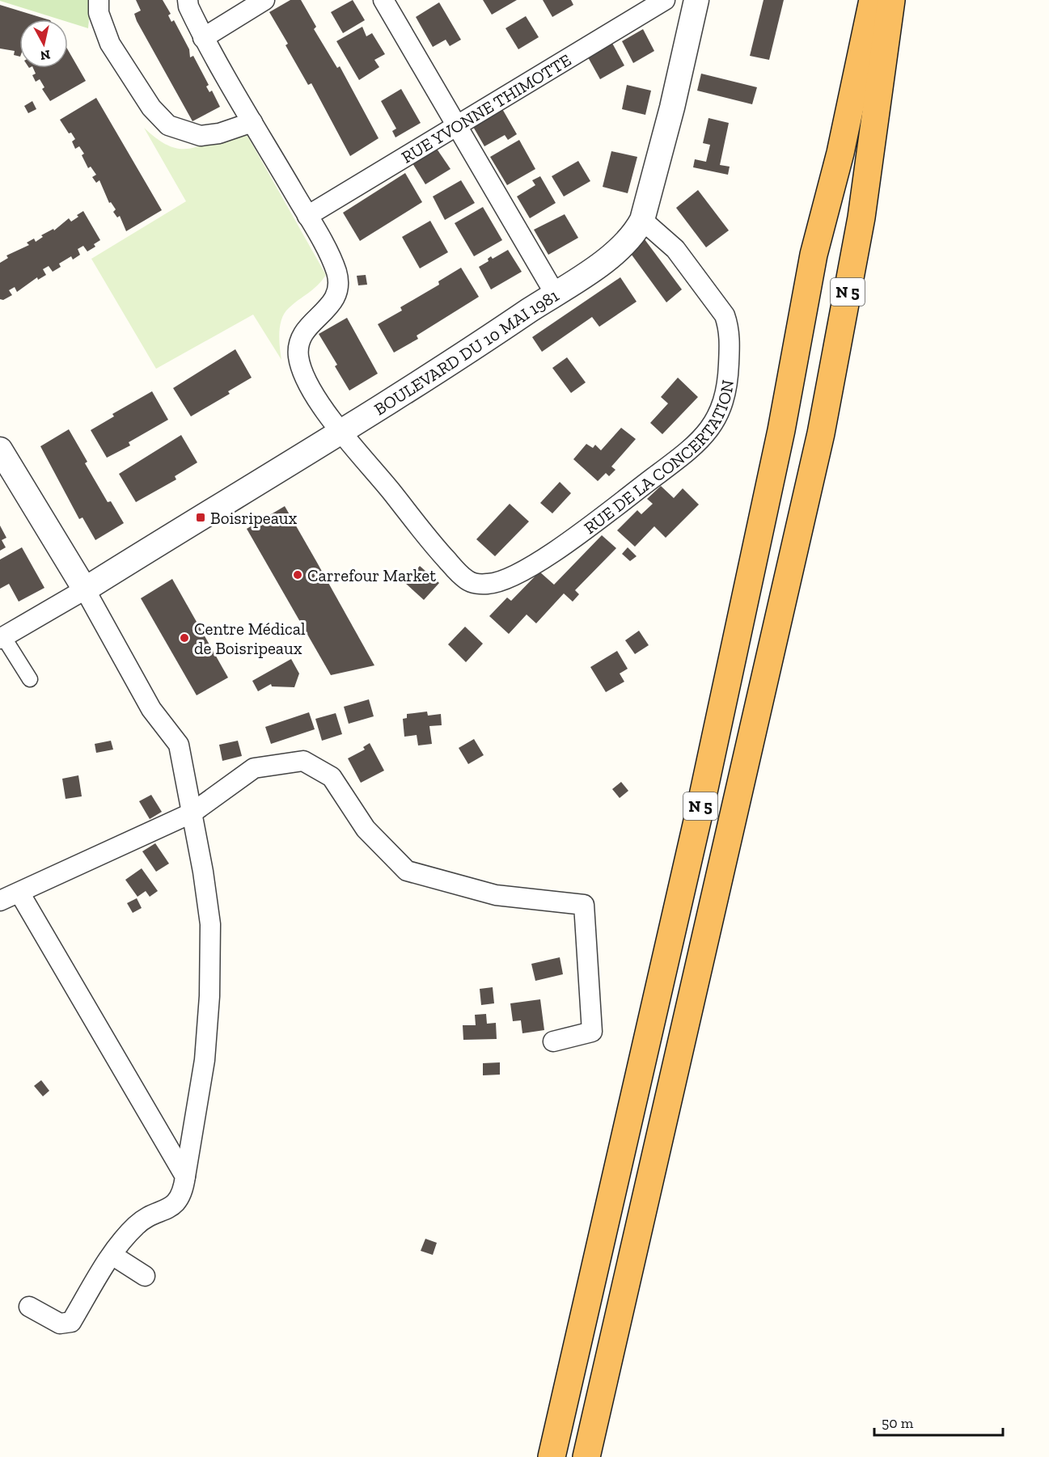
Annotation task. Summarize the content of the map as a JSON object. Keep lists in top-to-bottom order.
{
  "streets": {
    "highway": ["N 5"],
    "street": ["RUE YVONNE THIMOTTE", "BOULEVARD DU 10 MAI 1981", "RUE DE LA CONCERTATION"]
  },
  "crossings": [
    ["RUE YVONNE THIMOTTE", "RUE DE LA CONCERTATION"],
    ["BOULEVARD DU 10 MAI 1981", "RUE DE LA CONCERTATION"]
  ],
  "places": {
    "transit": ["Boisripeaux"],
    "other": ["Carrefour Market", "Centre Médical de Boisripeaux"]
  },
  "scale_bar": "50 m",
  "north": "bottom"
}
